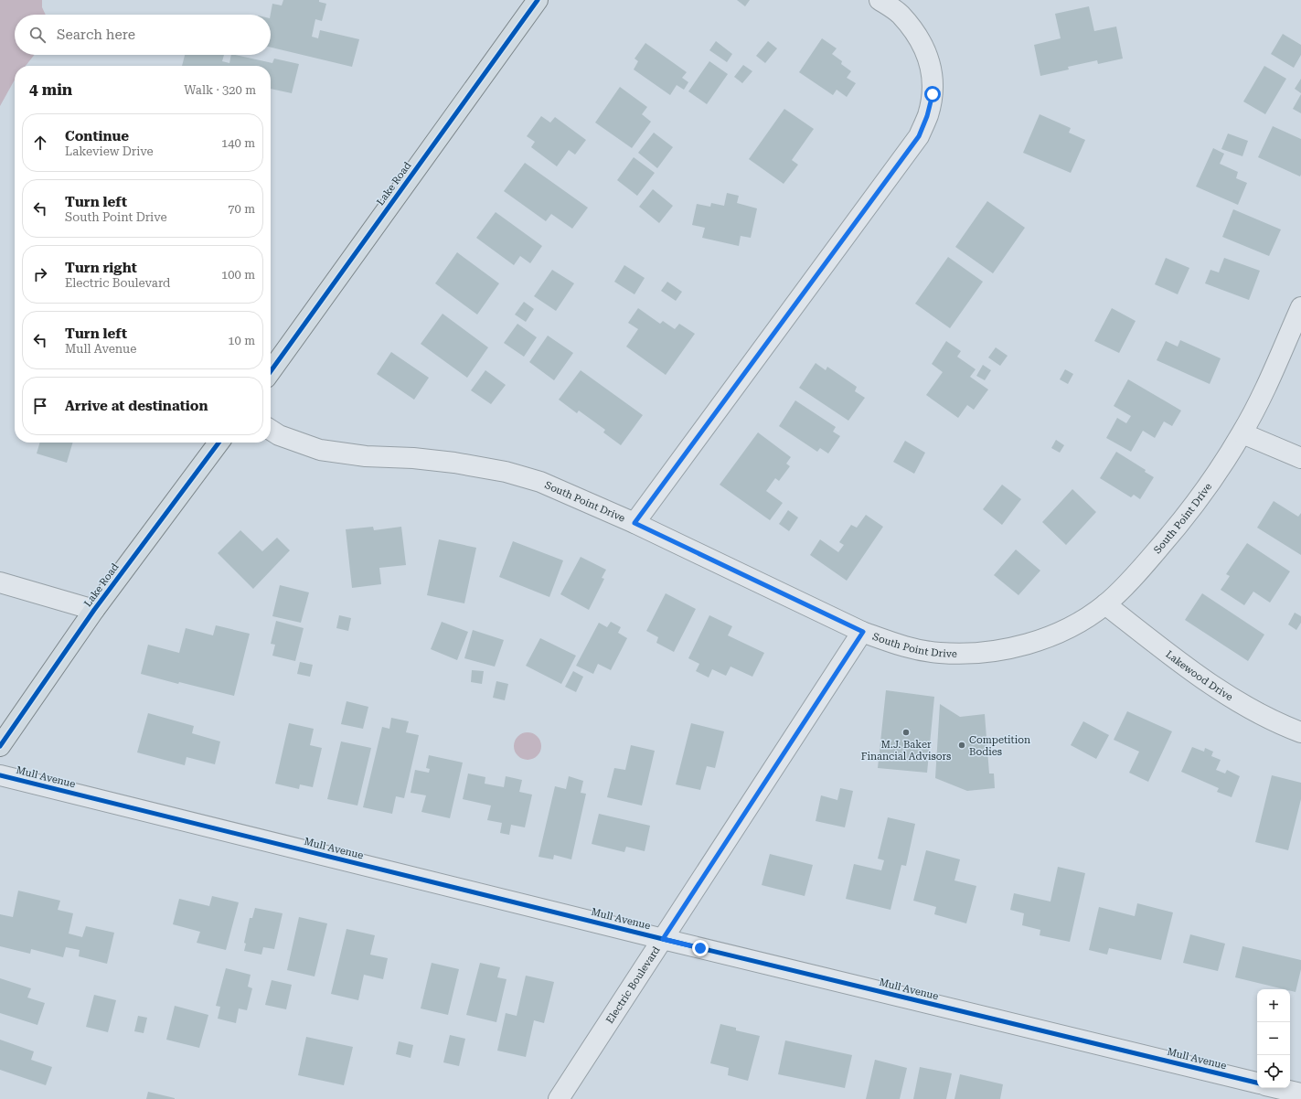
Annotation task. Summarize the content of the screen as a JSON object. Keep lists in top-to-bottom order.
{
  "streets": {
    "main road": ["Lake Road"],
    "street": [
      "South Point Drive",
      "Lakewood Drive",
      "Mull Avenue",
      "Electric Boulevard"
    ]
  },
  "crossings": [
    ["South Point Drive", "Lakewood Drive"],
    ["South Point Drive", "Electric Boulevard"],
    ["Mull Avenue", "Electric Boulevard"]
  ],
  "places": ["M.J. Baker Financial Advisors", "Competition Bodies"],
  "page": {
    "search": "Search here",
    "heading": ["4 min", "Walk · 320 m"],
    "list": [
      ["Continue", "Lakeview Drive", "140 m"],
      ["Turn left", "South Point Drive", "70 m"],
      ["Turn right", "Electric Boulevard", "100 m"],
      ["Turn left", "Mull Avenue", "10 m"],
      "Arrive at destination"
    ],
    "map_buttons": ["+", "−"]
  }
}
